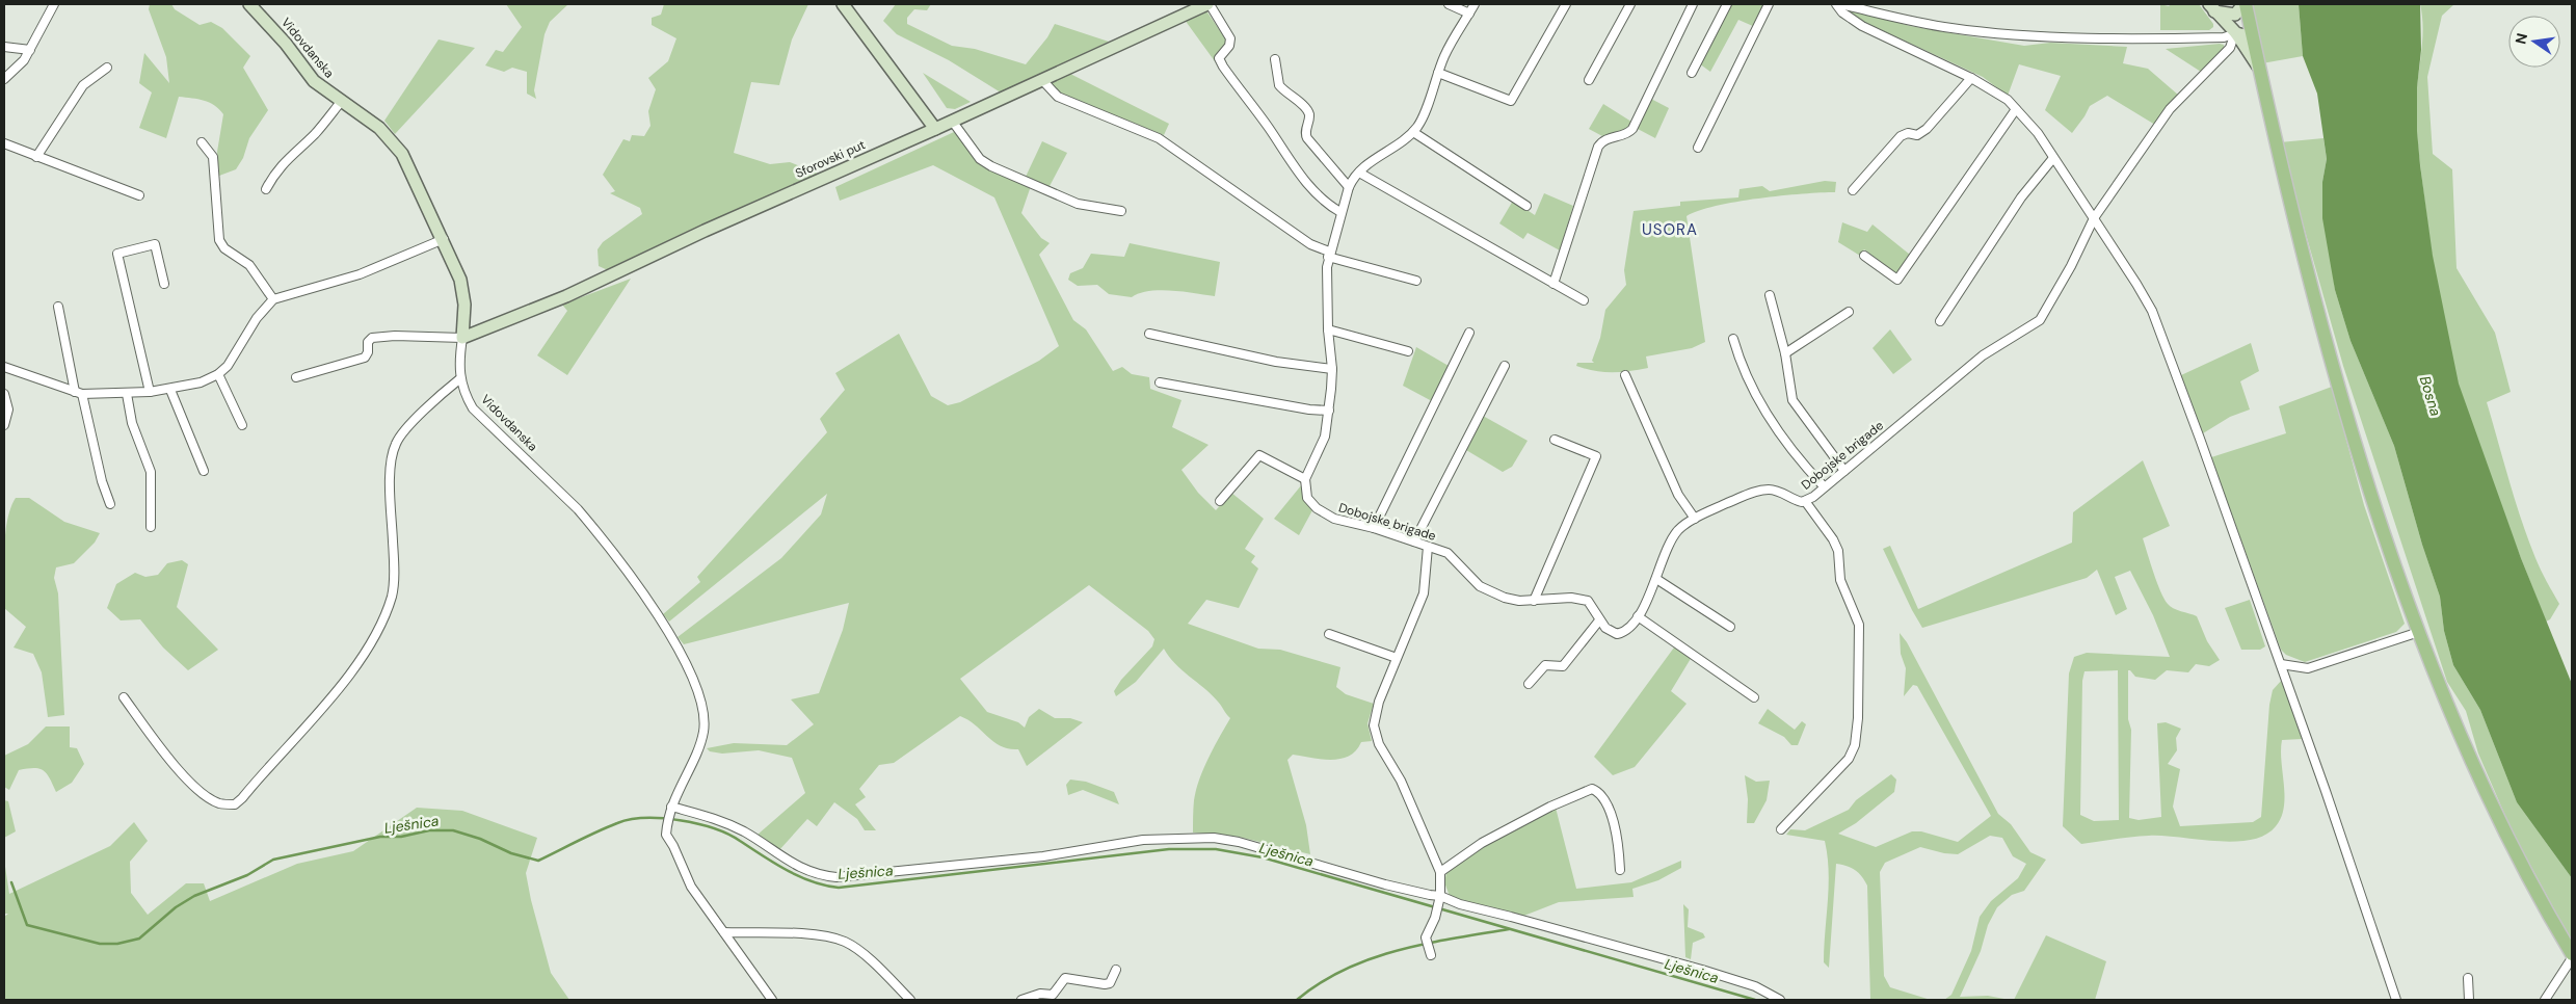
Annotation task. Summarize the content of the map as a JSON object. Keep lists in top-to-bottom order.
{
  "streets": {
    "street": ["Vidovdanska", "Sforovski put", "Dobojske brigade"]
  },
  "crossings": [
    ["Vidovdanska", "Sforovski put"]
  ],
  "districts": ["USORA"],
  "water": ["Bosna", "Lješnica"],
  "north": "left"
}
